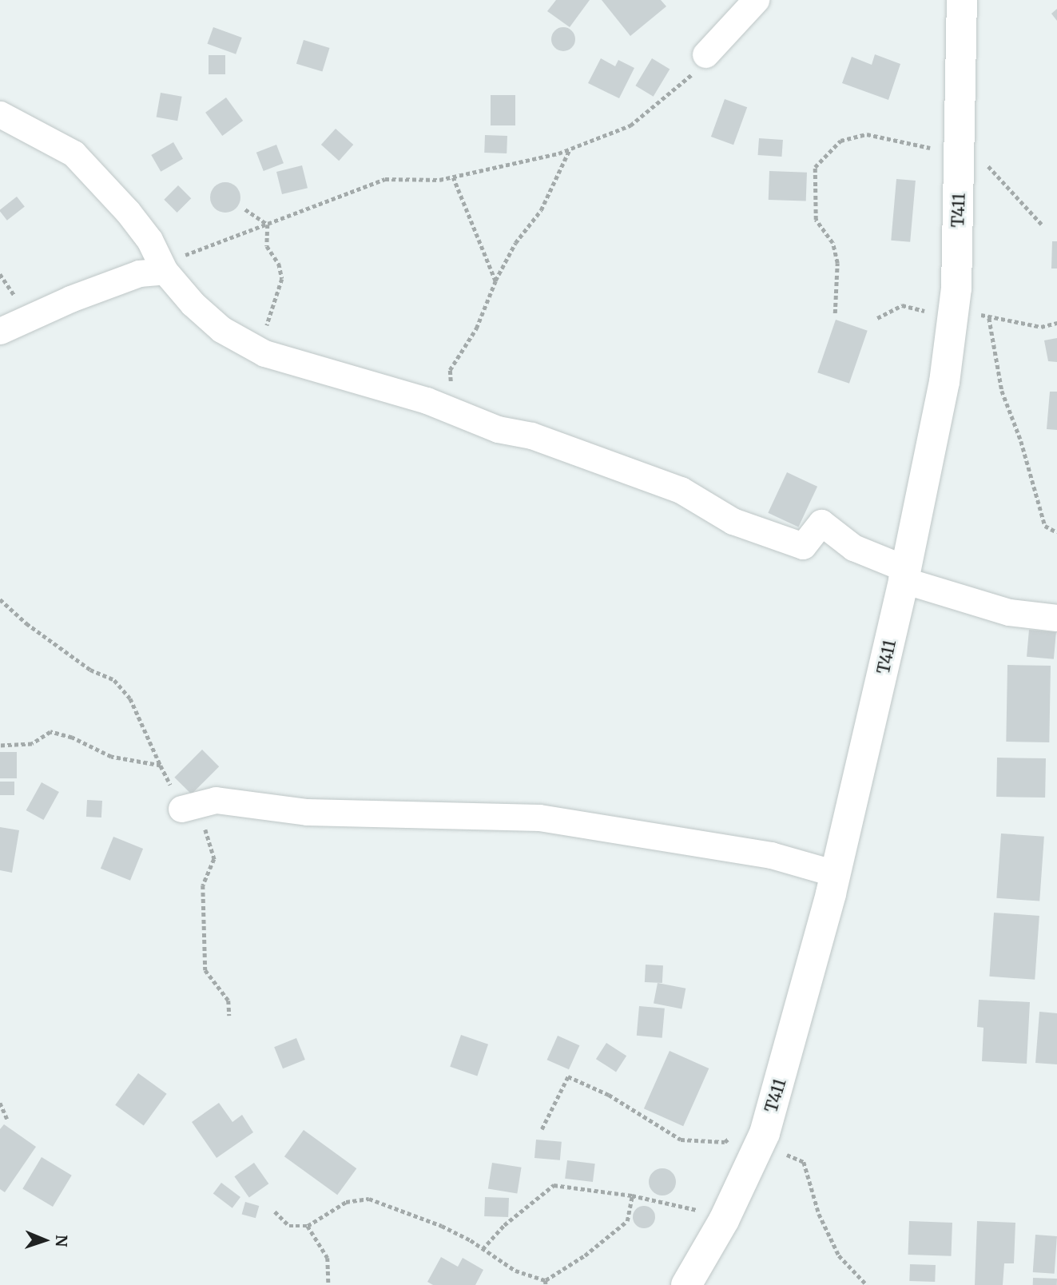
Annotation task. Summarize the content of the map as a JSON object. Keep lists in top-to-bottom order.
{
  "streets": {
    "main road": ["T411"]
  },
  "north": "right"
}
